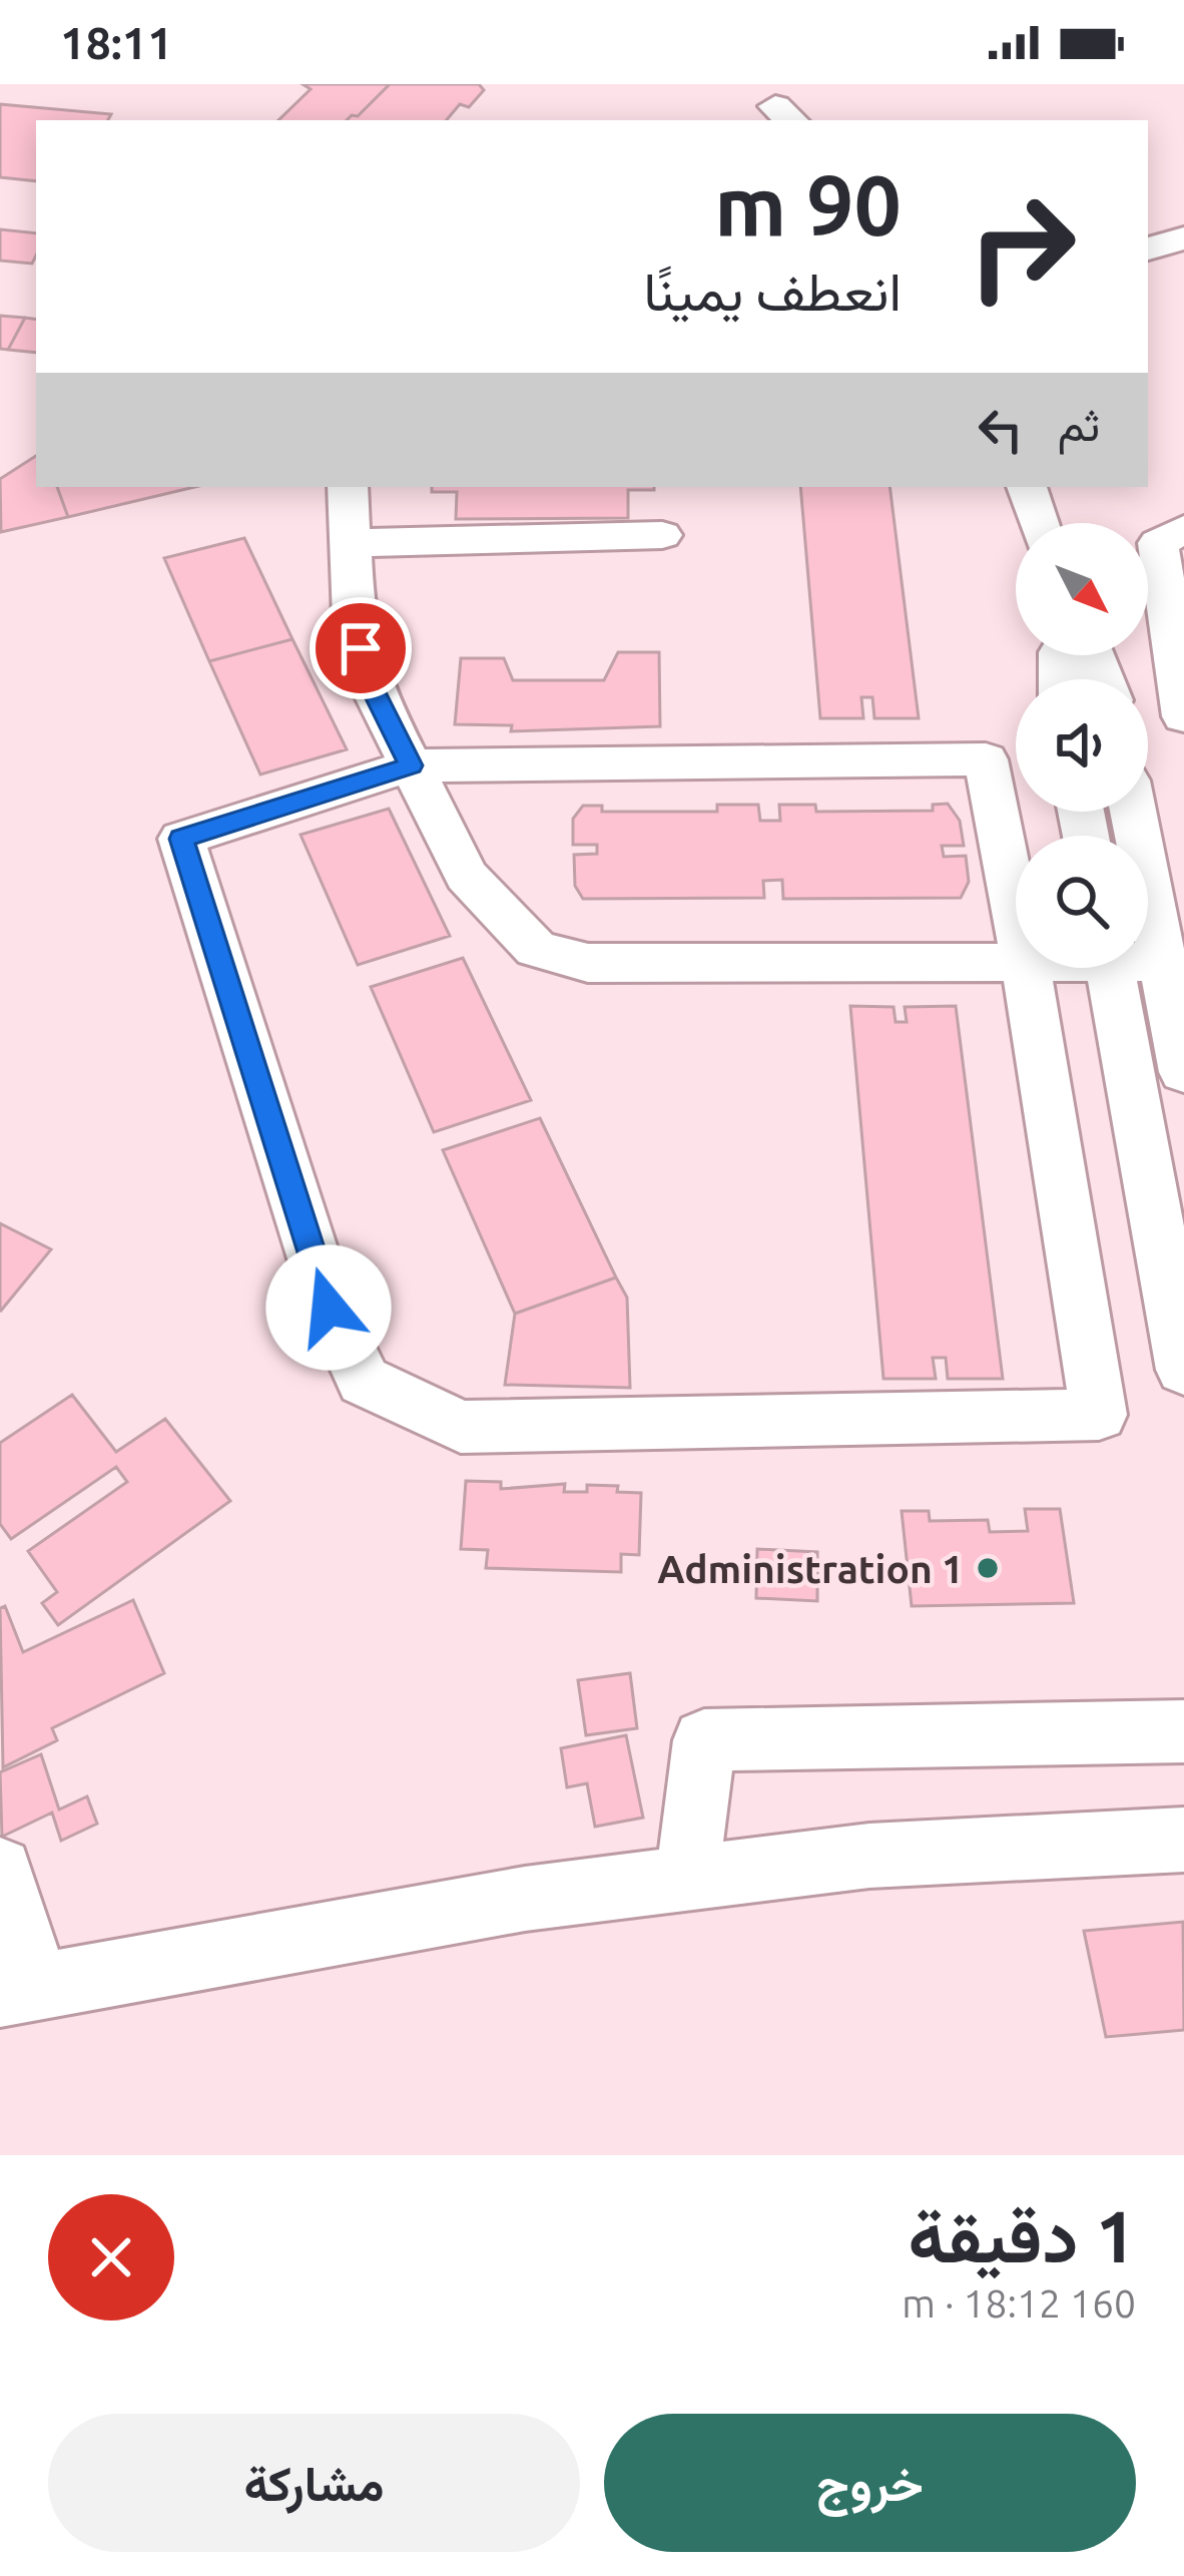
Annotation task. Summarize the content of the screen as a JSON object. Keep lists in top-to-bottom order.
{
  "places": ["Administration 1"],
  "north": "bottom right",
  "page": {
    "status": "18:11",
    "turn": ["90 m", "انعطف يمينًا"],
    "then": "ثم",
    "heading": ["1 دقيقة", "160 m · 18:12"],
    "buttons": ["خروج", "مشاركة"]
  }
}
